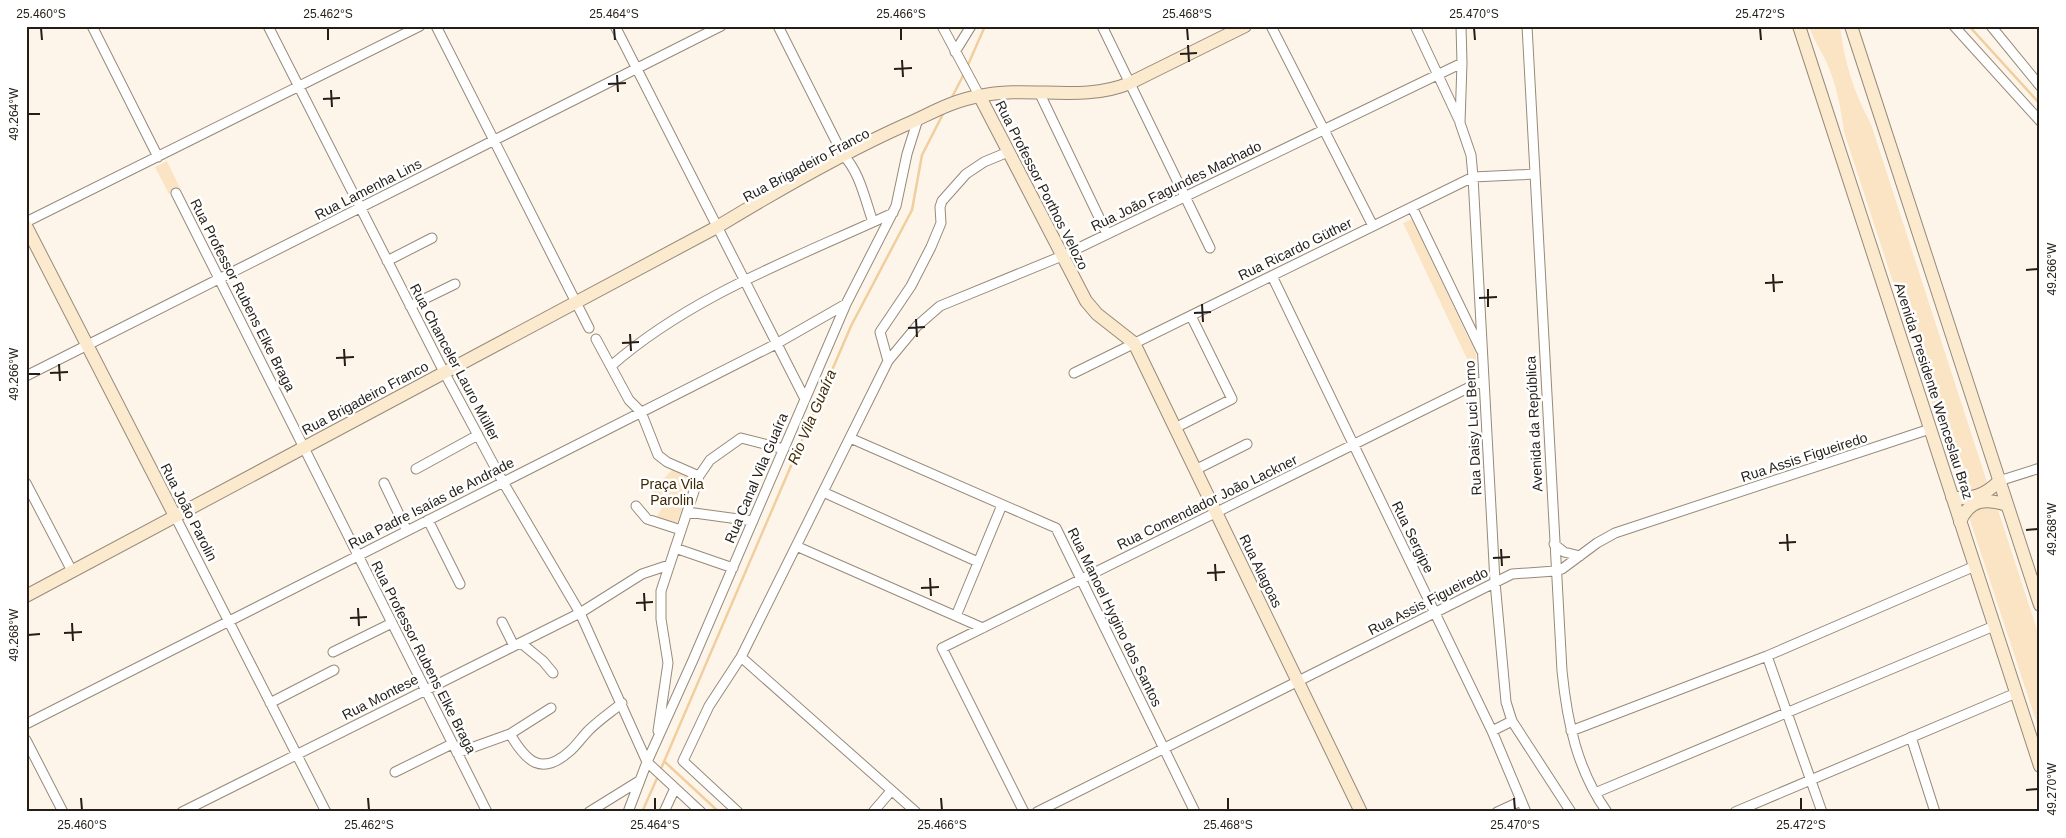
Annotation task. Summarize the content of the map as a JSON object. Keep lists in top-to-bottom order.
{
  "streets": {
    "main road": [
      "Rua Brigadeiro Franco",
      "Rua Professor Porthos Velozo",
      "Avenida Presidente Wenceslau Braz",
      "Rua João Parolin",
      "Rua Alagoas"
    ],
    "street": [
      "Rua João Fagundes Machado",
      "Rua Lamenha Lins",
      "Rua Ricardo Güther",
      "Rua Professor Rubens Elke Braga",
      "Rua Chanceler Lauro Müller",
      "Avenida da República",
      "Rua Daisy Luci Berno",
      "Rua Assis Figueiredo",
      "Rua Canal Vila Guaíra",
      "Rua Comendador João Lackner",
      "Rua Padre Isaías de Andrade",
      "Rua Sergipe",
      "Rua Manoel Hygino dos Santos",
      "Rua Montese"
    ]
  },
  "crossings": [
    ["Rua Brigadeiro Franco", "Rua Professor Porthos Velozo"],
    ["Rua Brigadeiro Franco", "Rua Professor Rubens Elke Braga"],
    ["Rua Brigadeiro Franco", "Rua Chanceler Lauro Müller"],
    ["Rua Brigadeiro Franco", "Rua Canal Vila Guaíra"],
    ["Rua Brigadeiro Franco", "Rua João Parolin"],
    ["Rua Professor Porthos Velozo", "Rua João Fagundes Machado"],
    ["Rua Professor Porthos Velozo", "Rua Ricardo Güther"],
    ["Rua Professor Porthos Velozo", "Rua Alagoas"],
    ["Rua João Fagundes Machado", "Rua Daisy Luci Berno"],
    ["Rua Lamenha Lins", "Rua Professor Rubens Elke Braga"],
    ["Rua Lamenha Lins", "Rua Chanceler Lauro Müller"],
    ["Rua Lamenha Lins", "Rua João Parolin"],
    ["Rua Ricardo Güther", "Avenida da República"],
    ["Rua Ricardo Güther", "Rua Daisy Luci Berno"],
    ["Rua Ricardo Güther", "Rua Sergipe"],
    ["Rua Ricardo Güther", "Rua Alagoas"],
    ["Rua Professor Rubens Elke Braga", "Rua Padre Isaías de Andrade"],
    ["Rua Professor Rubens Elke Braga", "Rua Montese"],
    ["Rua Chanceler Lauro Müller", "Rua Canal Vila Guaíra"],
    ["Rua Chanceler Lauro Müller", "Rua Padre Isaías de Andrade"],
    ["Rua Chanceler Lauro Müller", "Rua Montese"],
    ["Avenida Presidente Wenceslau Braz", "Rua Assis Figueiredo"],
    ["Avenida da República", "Rua Assis Figueiredo"],
    ["Rua Daisy Luci Berno", "Rua Assis Figueiredo"],
    ["Rua Daisy Luci Berno", "Rua Comendador João Lackner"],
    ["Rua Assis Figueiredo", "Rua Sergipe"],
    ["Rua Assis Figueiredo", "Rua Alagoas"],
    ["Rua Assis Figueiredo", "Rua Manoel Hygino dos Santos"],
    ["Rua Canal Vila Guaíra", "Rua Padre Isaías de Andrade"],
    ["Rua Comendador João Lackner", "Rua Sergipe"],
    ["Rua Comendador João Lackner", "Rua Alagoas"],
    ["Rua Comendador João Lackner", "Rua Manoel Hygino dos Santos"],
    ["Rua Padre Isaías de Andrade", "Rua João Parolin"],
    ["Rua João Parolin", "Rua Montese"]
  ],
  "water": ["Rio Vila Guaíra"],
  "parks": ["Praça Vila Parolin"],
  "coordinates": [
    "25.460°S",
    "25.462°S",
    "25.464°S",
    "25.466°S",
    "25.468°S",
    "25.470°S",
    "25.472°S",
    "49.264°W",
    "49.266°W",
    "49.268°W",
    "49.270°W"
  ]
}
